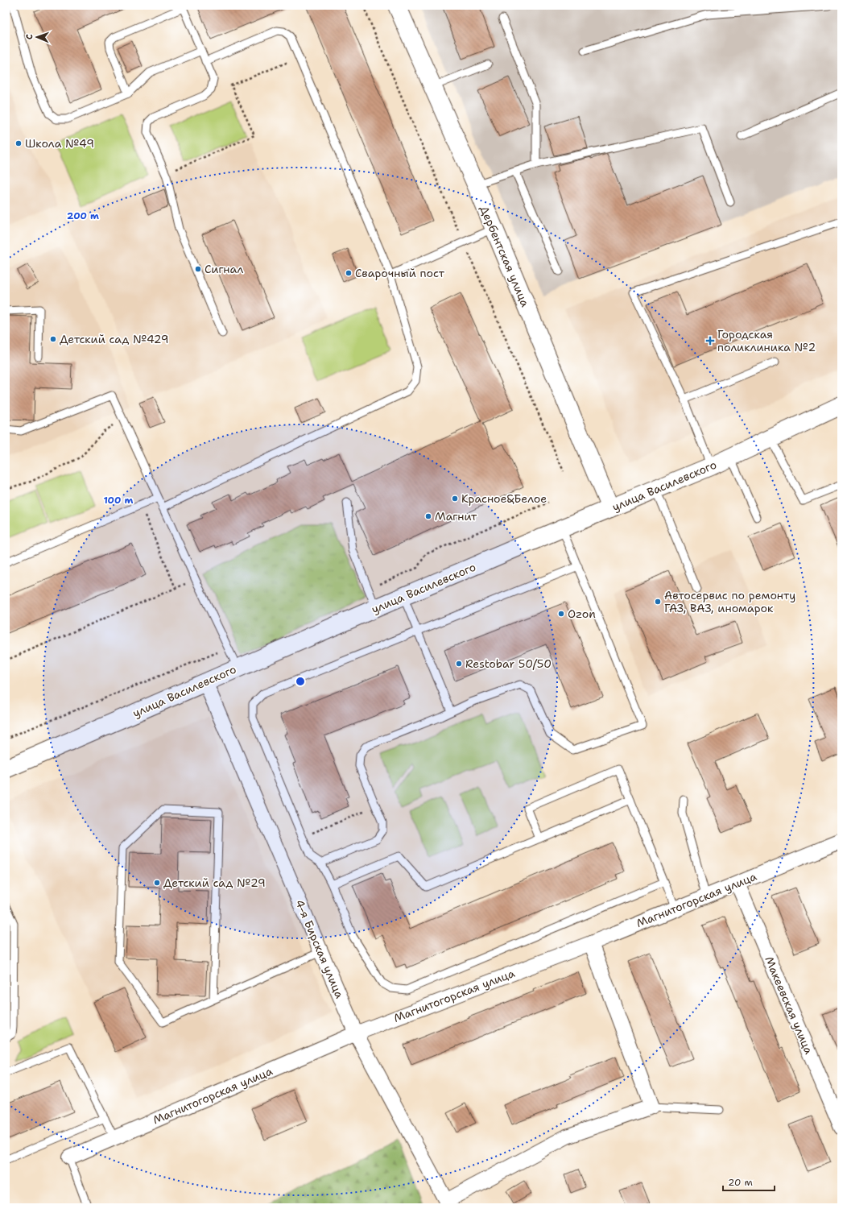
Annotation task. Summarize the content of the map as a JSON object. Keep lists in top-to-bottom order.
{
  "streets": {
    "street": [
      "Дербентская улица",
      "улица Василевского",
      "Магнитогорская улица",
      "4-я Бирская улица",
      "Макеевская улица"
    ]
  },
  "crossings": [
    ["Дербентская улица", "улица Василевского"],
    ["улица Василевского", "4-я Бирская улица"],
    ["Магнитогорская улица", "4-я Бирская улица"],
    ["Магнитогорская улица", "Макеевская улица"]
  ],
  "places": {
    "other": [
      "Школа №49",
      "Сигнал",
      "Сварочный пост",
      "Детский сад №429",
      "Красное&Белое",
      "Магнит",
      "Автосервис по ремонту ГАЗ, ВАЗ, иномарок",
      "Ozon",
      "Restobar 50/50",
      "Детский сад №29"
    ],
    "health": ["Городская поликлиника №2"]
  },
  "scale_bar": "20 m",
  "north": "left",
  "rings": ["200 m", "100 m"]
}
